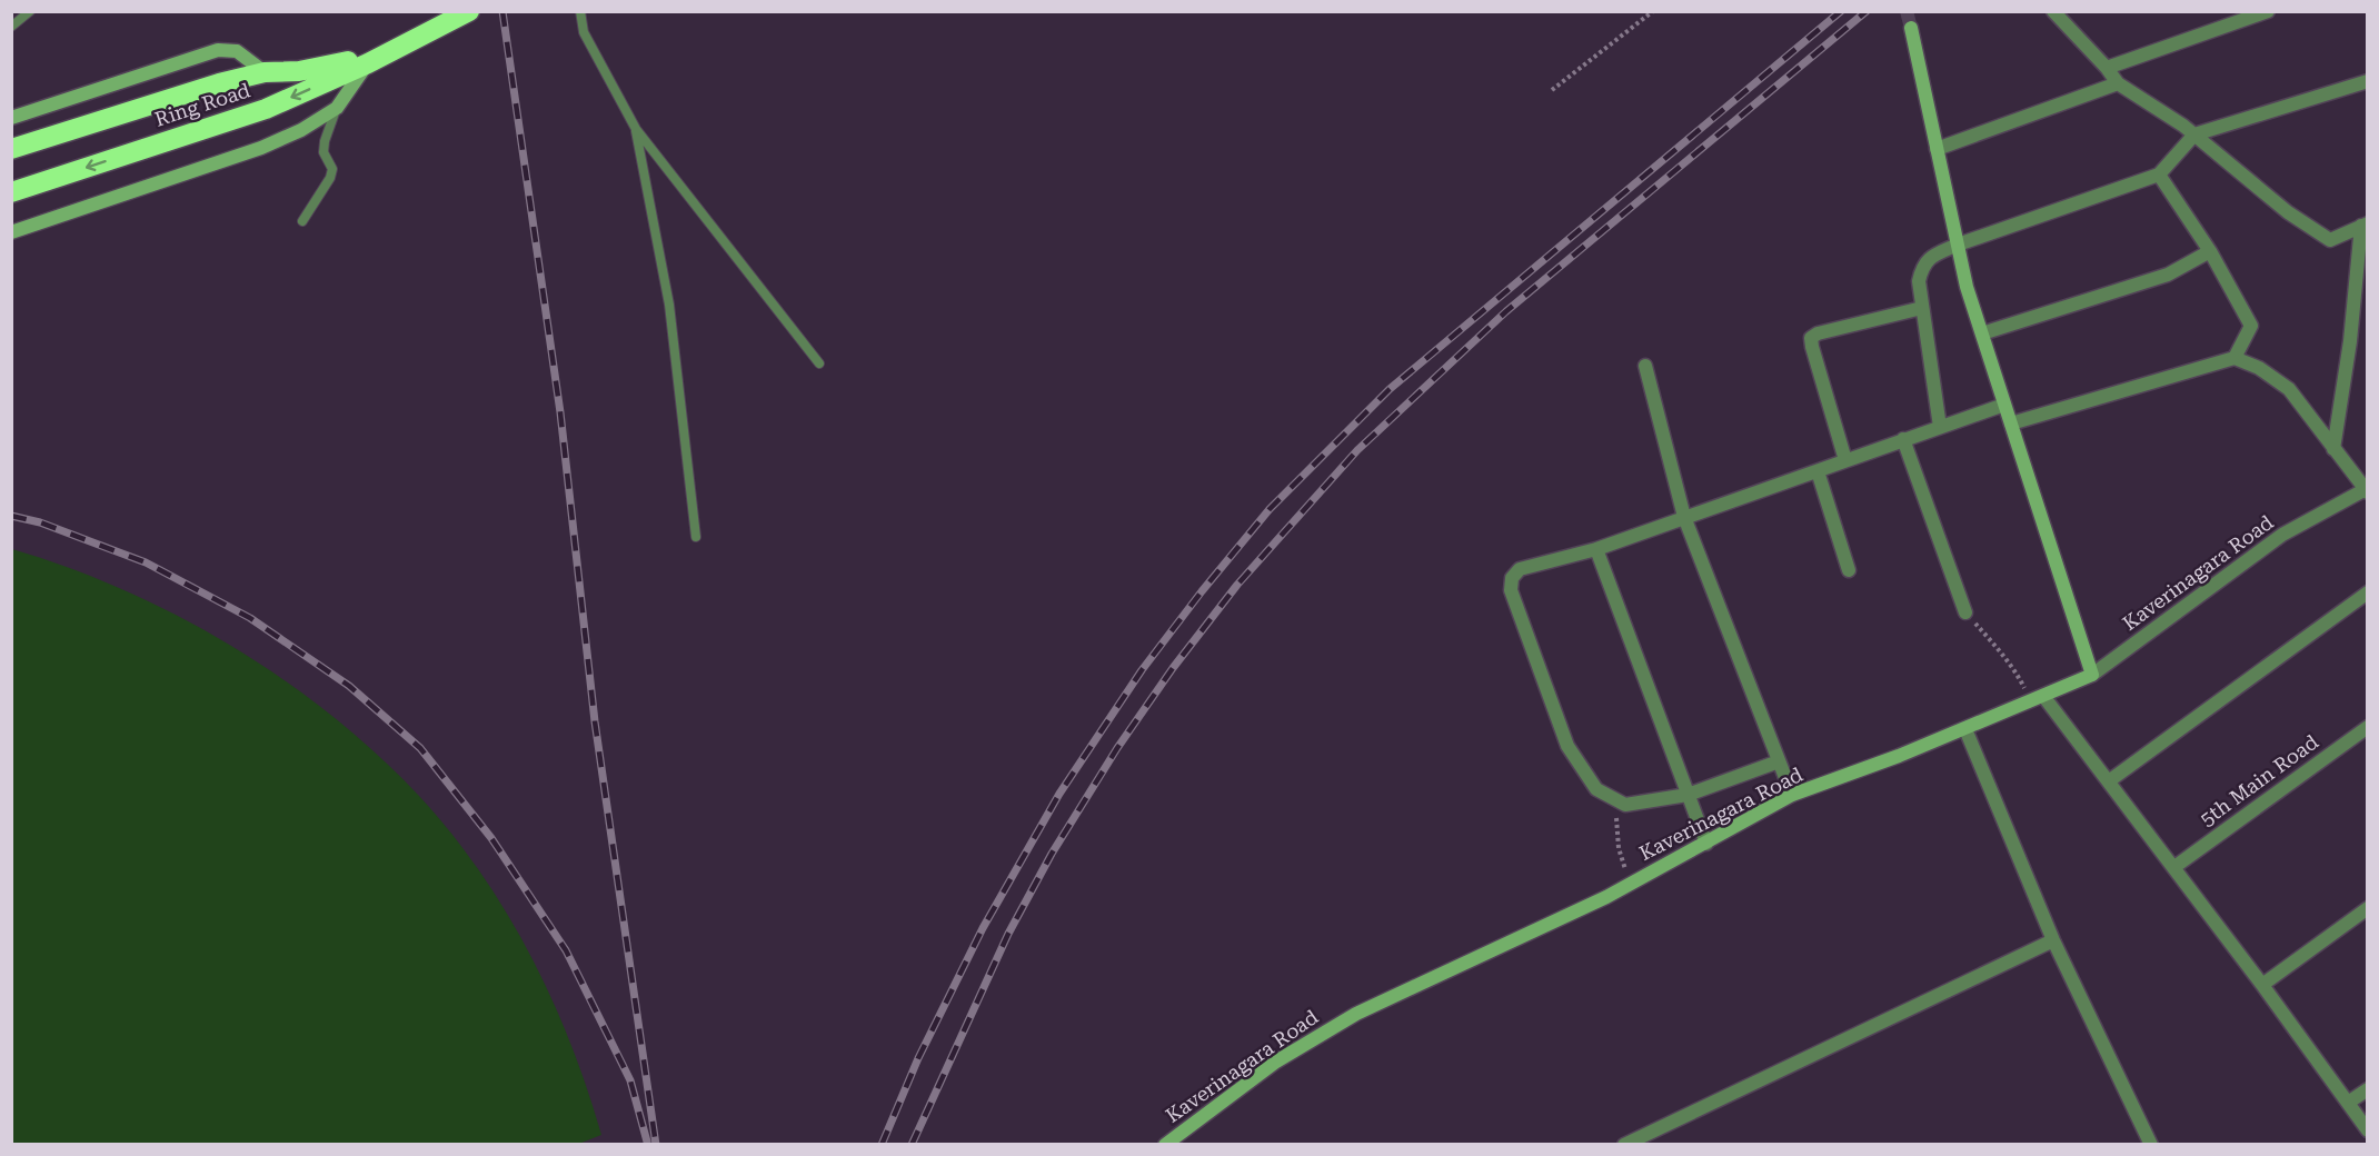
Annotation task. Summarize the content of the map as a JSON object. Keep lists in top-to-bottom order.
{
  "streets": {
    "highway": ["Ring Road"],
    "street": ["Kaverinagara Road", "5th Main Road"]
  }
}
